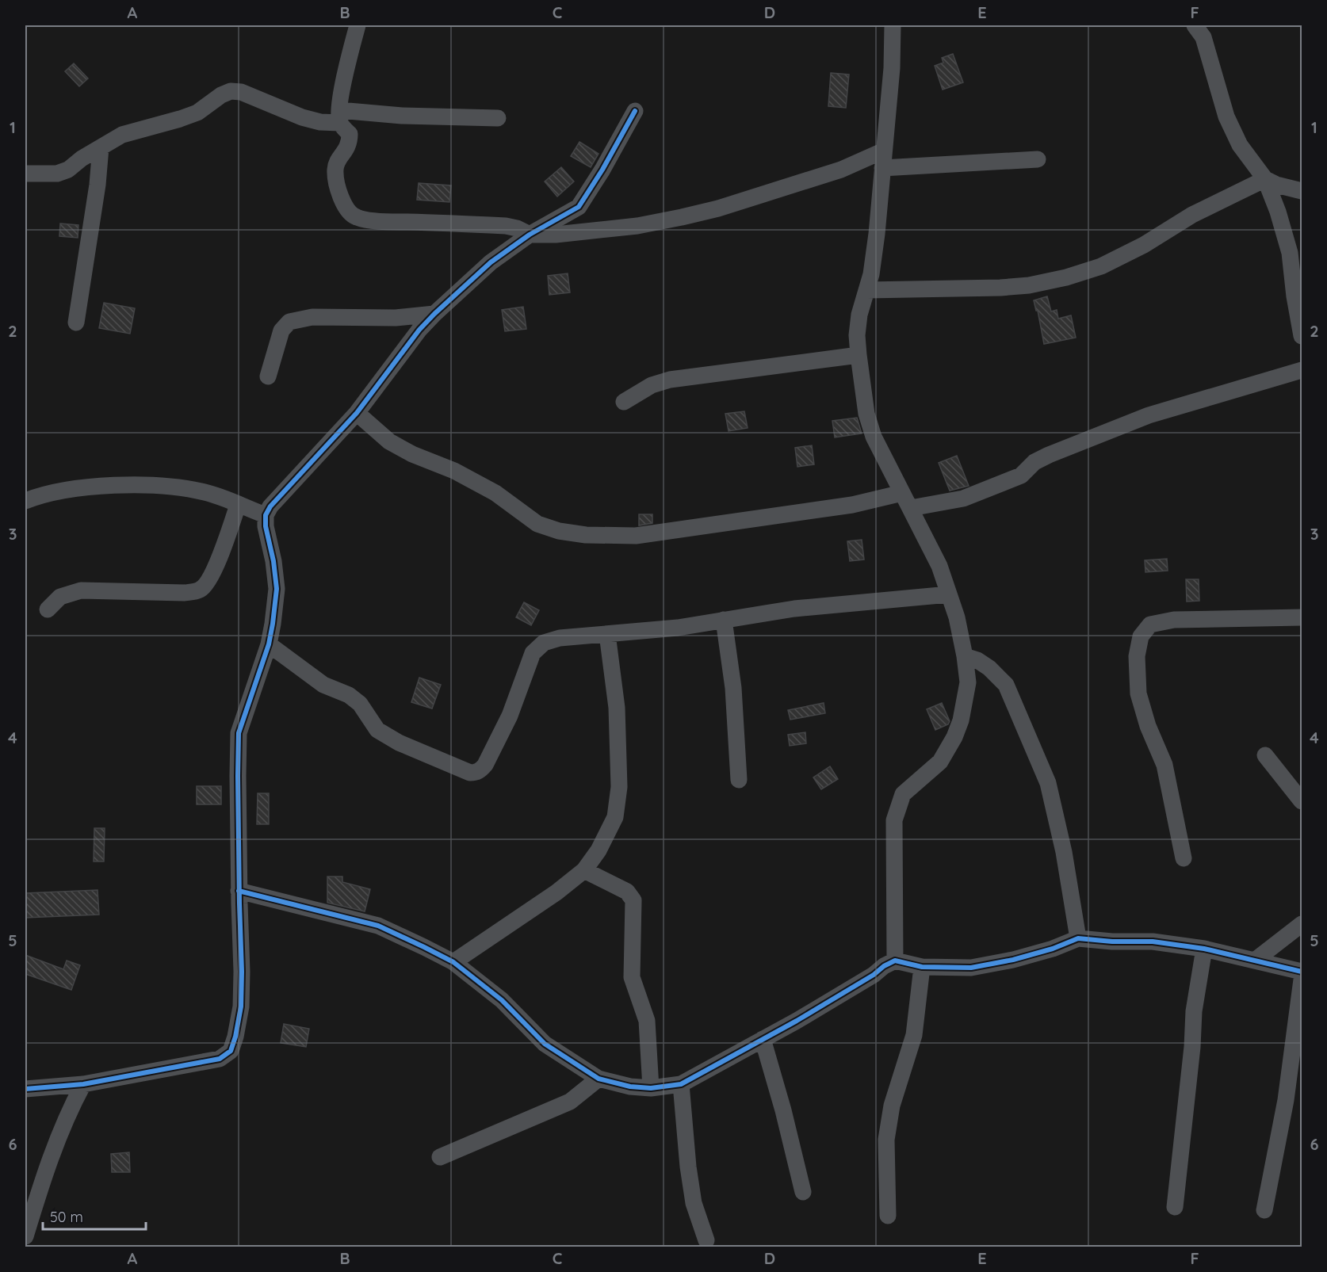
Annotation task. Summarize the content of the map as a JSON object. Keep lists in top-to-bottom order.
{
  "scale_bar": "50 m",
  "grid": {
    "columns": [
      "A",
      "B",
      "C",
      "D",
      "E",
      "F"
    ],
    "rows": [
      "1",
      "2",
      "3",
      "4",
      "5",
      "6"
    ]
  }
}
